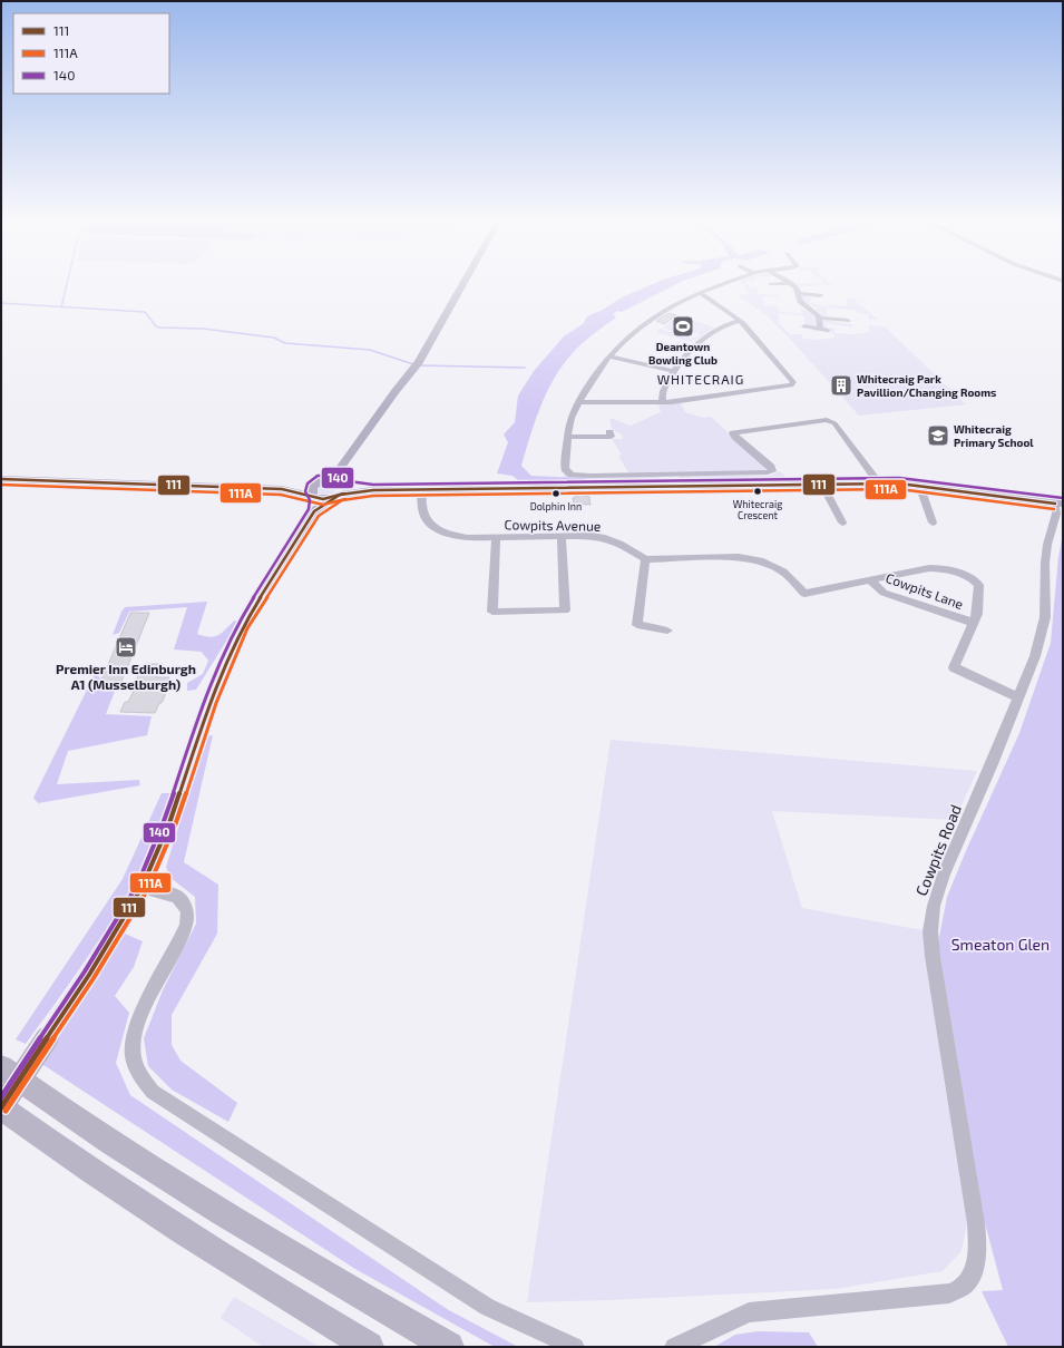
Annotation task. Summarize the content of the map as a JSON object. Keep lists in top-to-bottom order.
{
  "streets": {
    "street": ["Cowpits Avenue", "Cowpits Lane", "Cowpits Road"]
  },
  "crossings": [
    ["Cowpits Avenue", "Cowpits Lane"],
    ["Cowpits Lane", "Cowpits Road"]
  ],
  "districts": ["WHITECRAIG"],
  "parks": ["Smeaton Glen"],
  "places": {
    "sports": ["Deantown Bowling Club"],
    "building": ["Whitecraig Park Pavillion/Changing Rooms"],
    "school or university": ["Whitecraig Primary School"],
    "other": ["Whitecraig Crescent", "Dolphin Inn"],
    "hotel": ["Premier Inn Edinburgh A1 (Musselburgh)"]
  },
  "lines": ["transit line 140", "transit line 111", "transit line 111A"],
  "legend": ["111", "111A", "140"]
}
